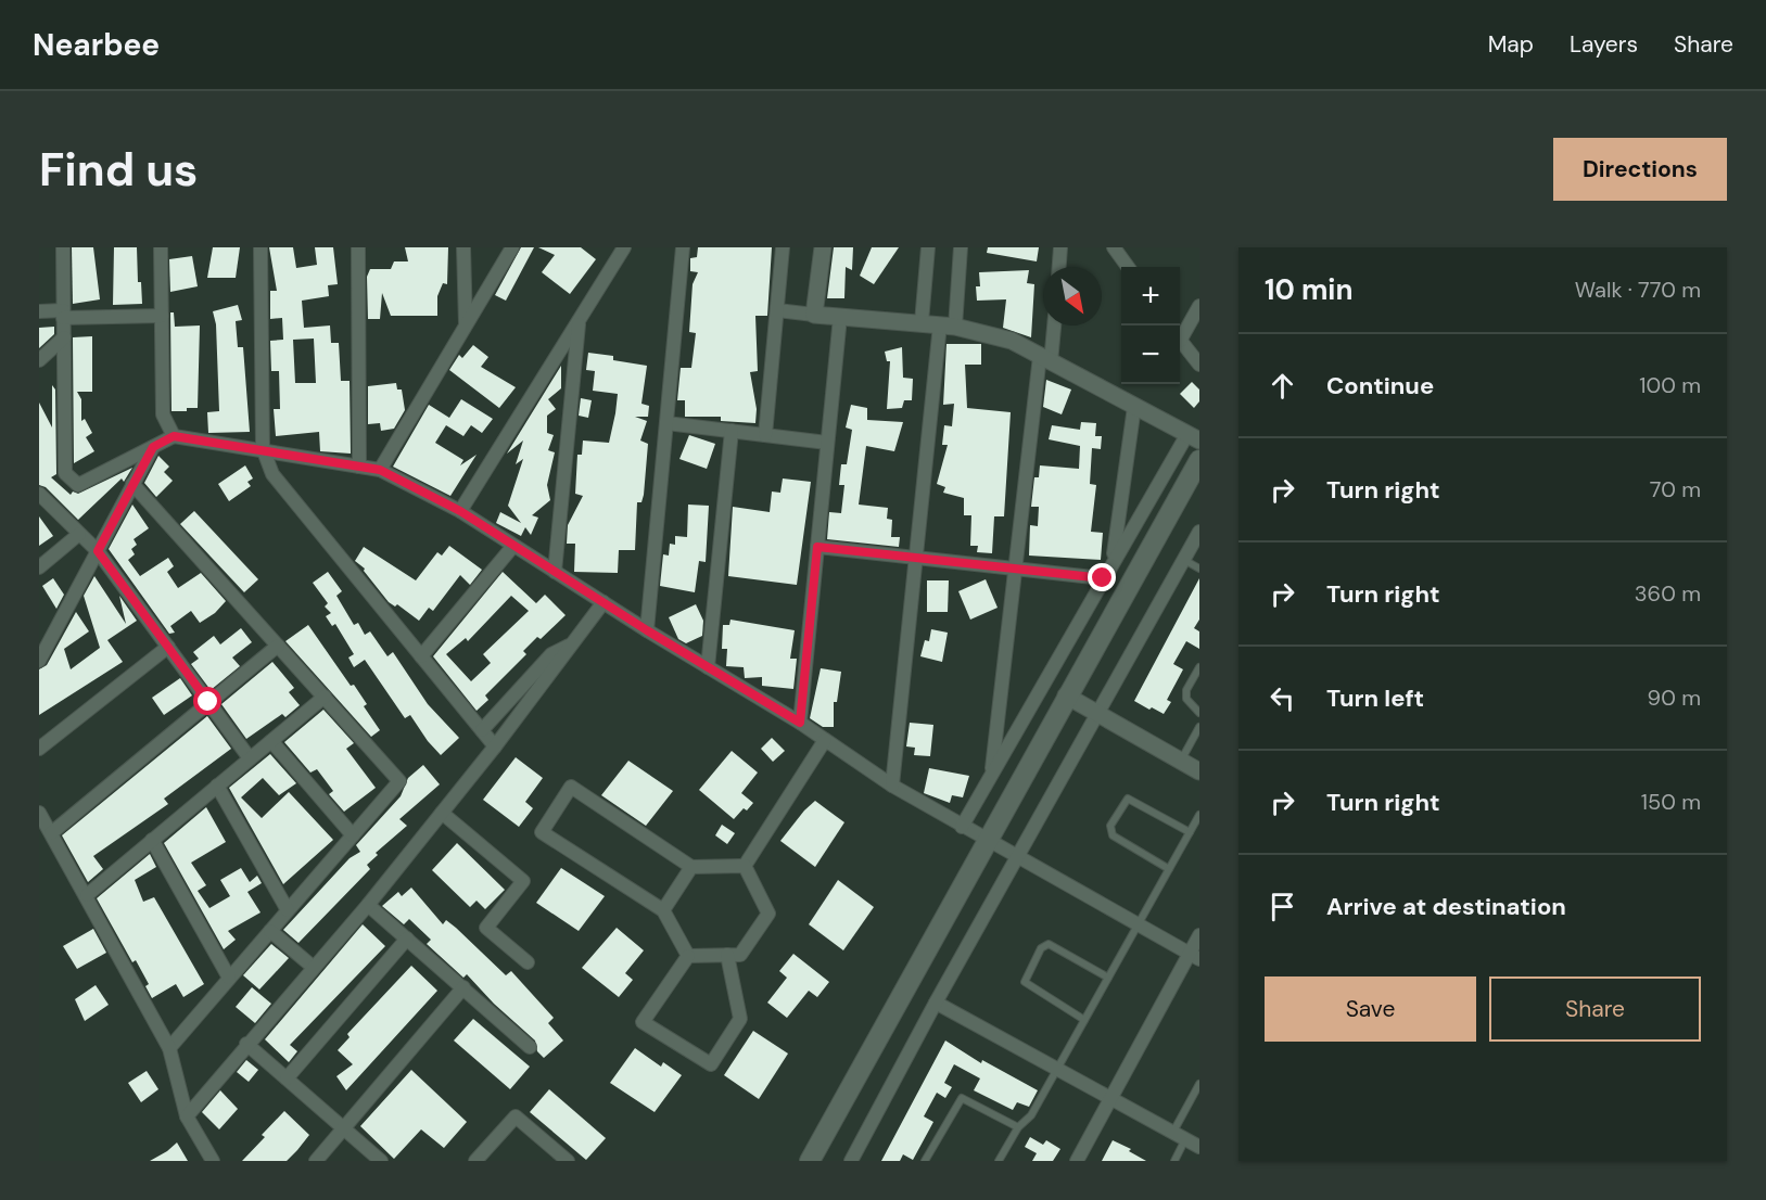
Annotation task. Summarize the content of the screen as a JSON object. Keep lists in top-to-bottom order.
{
  "north": "bottom right",
  "page": {
    "header": "Nearbee",
    "nav": ["Map", "Layers", "Share"],
    "buttons": [
      "Directions",
      ["Save", "Share"]
    ],
    "title": "Find us",
    "heading": ["10 min", "Walk · 770 m"],
    "map_buttons": ["+", "−"],
    "list": [
      ["Continue", "100 m"],
      ["Turn right", "70 m"],
      ["Turn right", "360 m"],
      ["Turn left", "90 m"],
      ["Turn right", "150 m"],
      "Arrive at destination"
    ]
  }
}
